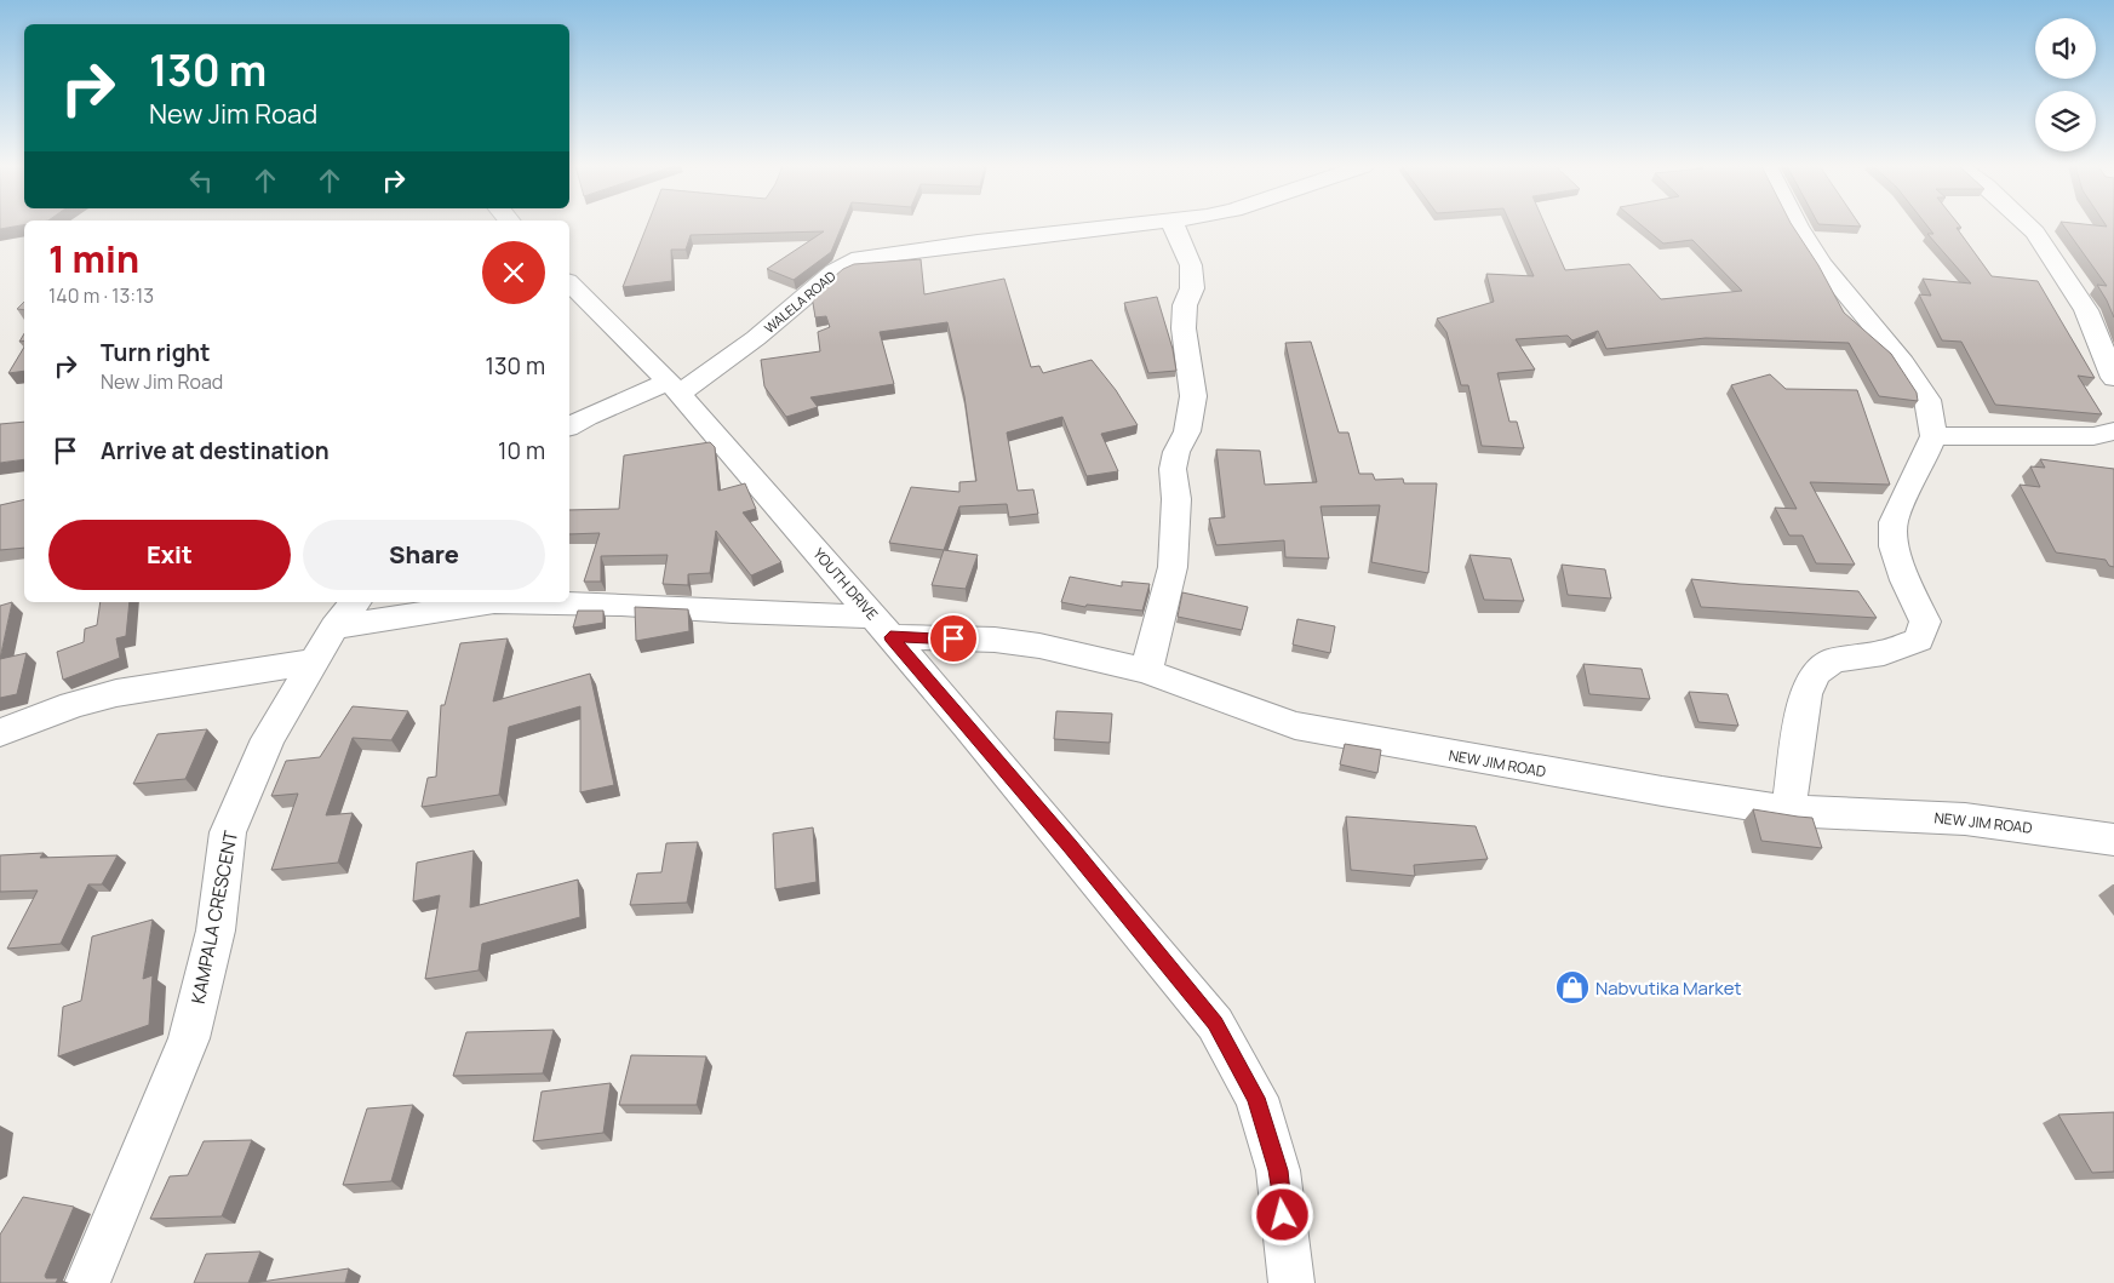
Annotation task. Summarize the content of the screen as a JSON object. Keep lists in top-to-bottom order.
{
  "streets": {
    "street": [
      "WALELA ROAD",
      "YOUTH DRIVE",
      "NEW JIM ROAD",
      "KAMPALA CRESCENT"
    ]
  },
  "crossings": [
    ["WALELA ROAD", "YOUTH DRIVE"],
    ["YOUTH DRIVE", "NEW JIM ROAD"],
    ["NEW JIM ROAD", "KAMPALA CRESCENT"]
  ],
  "places": {
    "shop": ["Nabvutika Market"]
  },
  "page": {
    "turn": ["130 m", "New Jim Road"],
    "heading": ["1 min", "140 m · 13:13"],
    "list": [
      {
        "name": "Turn right",
        "note": "New Jim Road",
        "value": "130 m"
      },
      {
        "name": "Arrive at destination",
        "value": "10 m"
      }
    ],
    "buttons": ["Exit", "Share"]
  }
}
